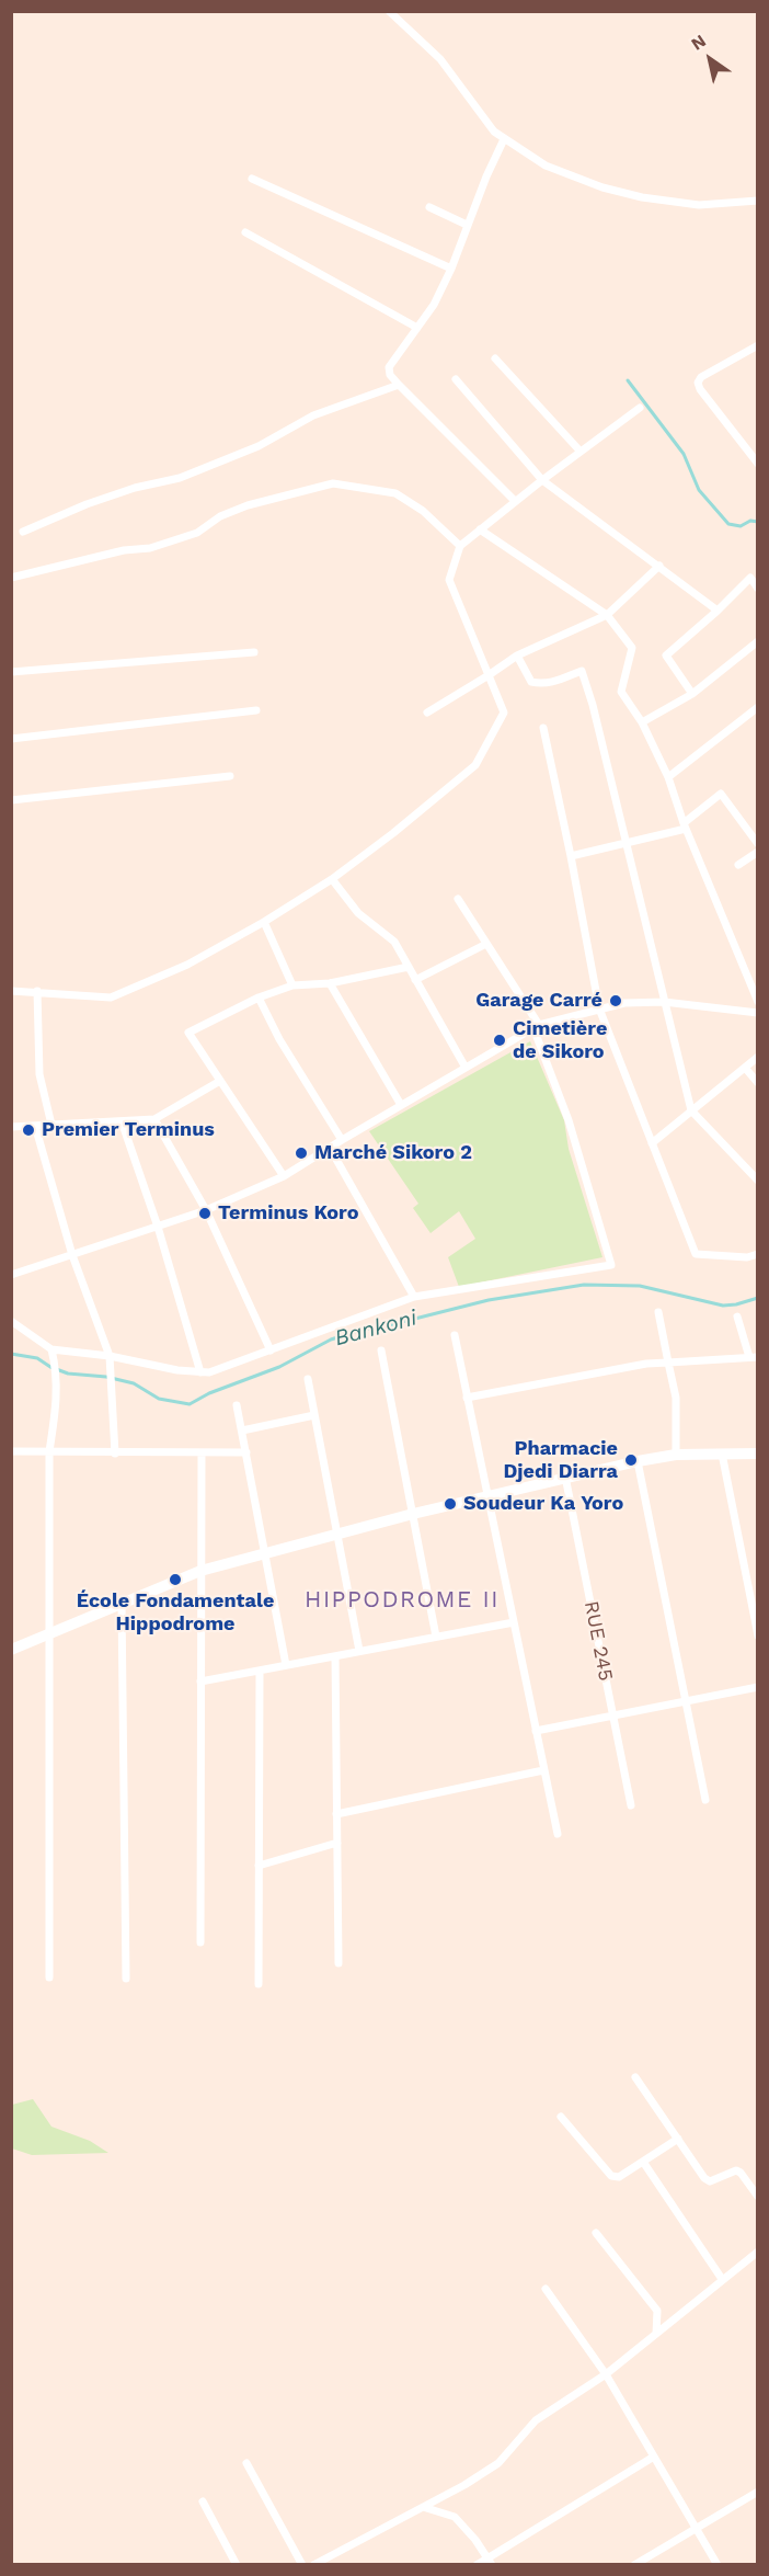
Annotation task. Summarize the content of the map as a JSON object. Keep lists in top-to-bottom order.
{
  "streets": {
    "street": ["RUE 245"]
  },
  "districts": ["HIPPODROME II"],
  "water": ["Bankoni"],
  "places": [
    "Garage Carré",
    "Cimetière de Sikoro",
    "Premier Terminus",
    "Marché Sikoro 2",
    "Terminus Koro",
    "Pharmacie Djedi Diarra",
    "Soudeur Ka Yoro",
    "École Fondamentale Hippodrome"
  ],
  "north": "top left"
}
